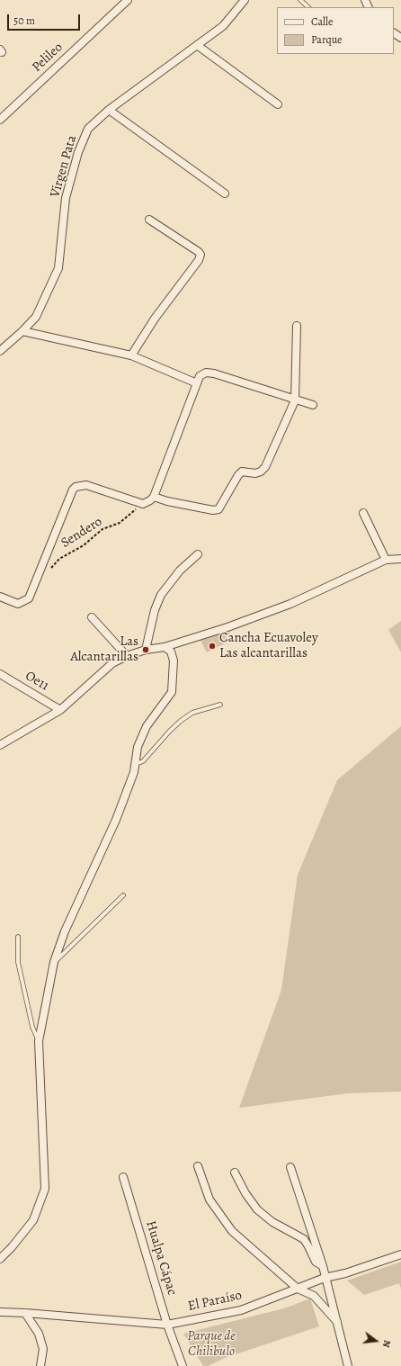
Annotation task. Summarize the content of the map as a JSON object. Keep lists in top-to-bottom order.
{
  "streets": {
    "street": [
      "Pelileo",
      "Virgen Pata",
      "Oe11",
      "Hualpa Cápac",
      "El Paraíso"
    ],
    "path": ["Sendero"]
  },
  "crossings": [
    ["Hualpa Cápac", "El Paraíso"]
  ],
  "parks": ["Parque de Chilibulo"],
  "places": ["Cancha Ecuavoley Las alcantarillas", "Las Alcantarillas"],
  "legend": ["Calle", "Parque"],
  "scale_bar": "50 m",
  "north": "right"
}
